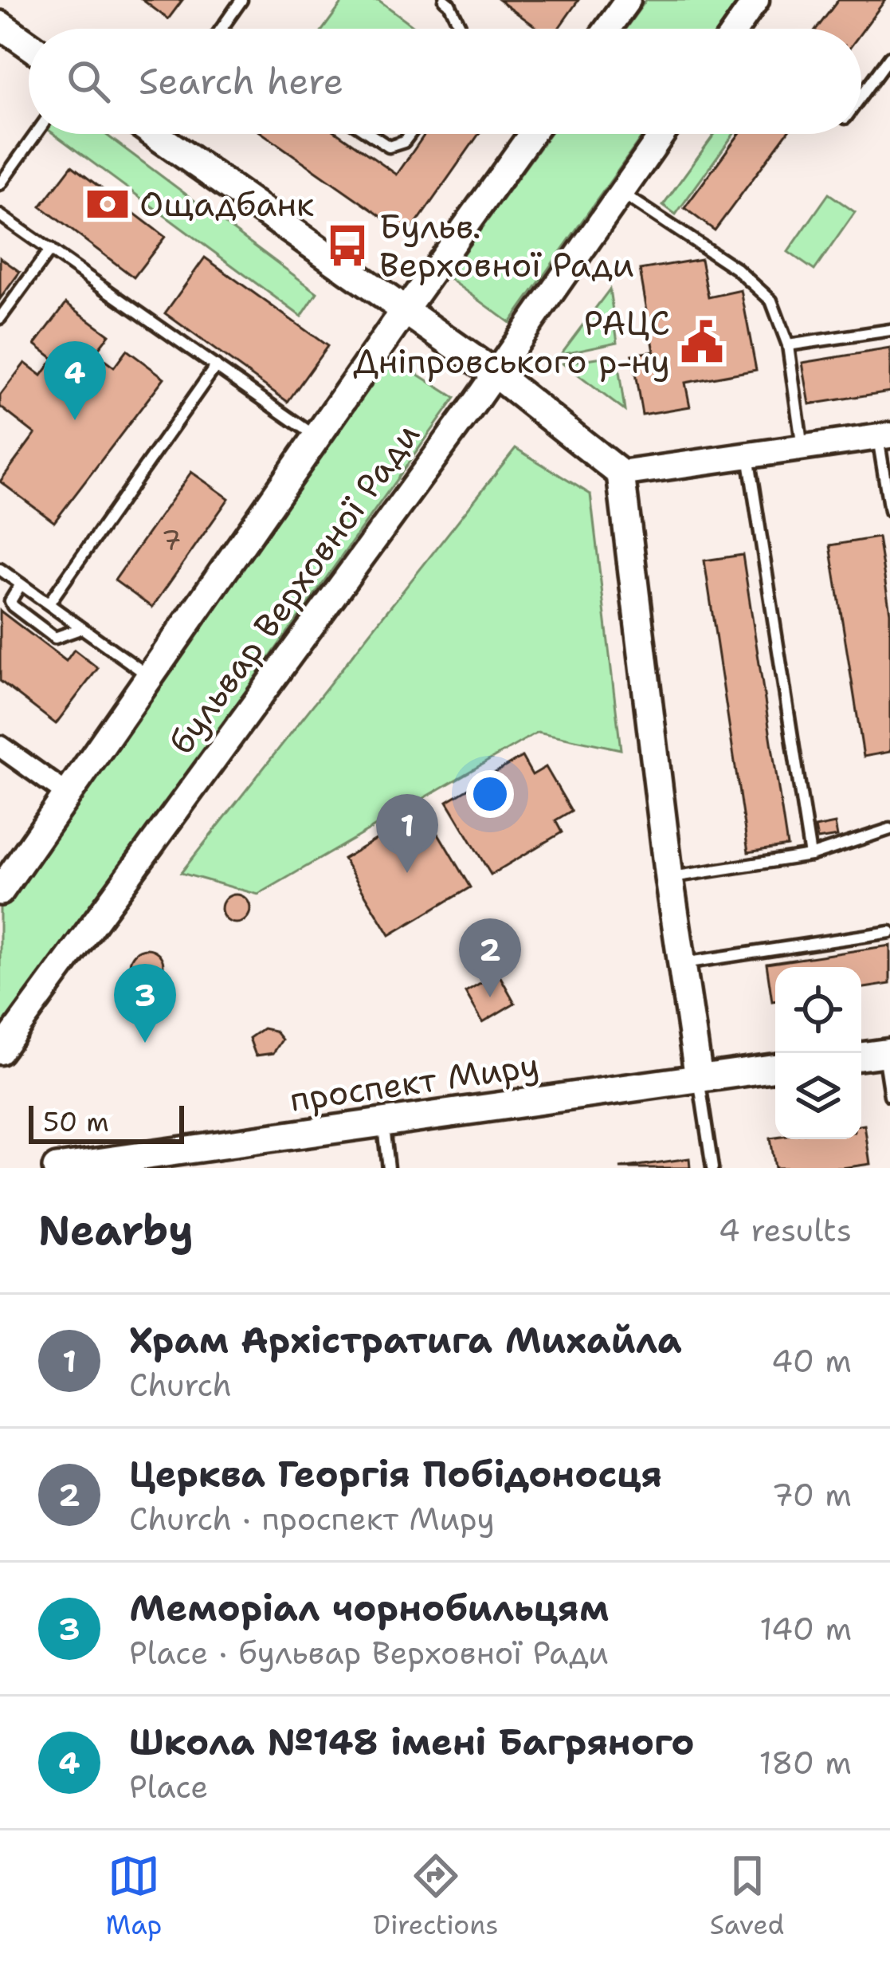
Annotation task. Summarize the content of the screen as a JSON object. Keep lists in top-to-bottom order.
{
  "streets": {
    "main road": ["бульвар Верховної Ради", "проспект Миру"]
  },
  "places": {
    "bank": ["Ощадбанк"],
    "bus stop": ["Бульв. Верховної Ради"],
    "public building": ["РАЦС Дніпровського р-ну"]
  },
  "house_numbers": ["7"],
  "scale_bar": "50 m",
  "page": {
    "search": "Search here",
    "pins": [
      "4",
      "1",
      "2",
      "3"
    ],
    "scale": "50 m",
    "heading": ["Nearby", "4 results"],
    "list": [
      {
        "mark": "1",
        "name": "Храм Архістратига Михайла",
        "note": "Church",
        "value": "40 m"
      },
      {
        "mark": "2",
        "name": "Церква Георгія Побідоносця",
        "note": "Church · проспект Миру",
        "value": "70 m"
      },
      {
        "mark": "3",
        "name": "Меморіал чорнобильцям",
        "note": "Place · бульвар Верховної Ради",
        "value": "140 m"
      },
      {
        "mark": "4",
        "name": "Школа №148 імені Багряного",
        "note": "Place",
        "value": "180 m"
      }
    ],
    "nav": ["Map", "Directions", "Saved"]
  }
}
